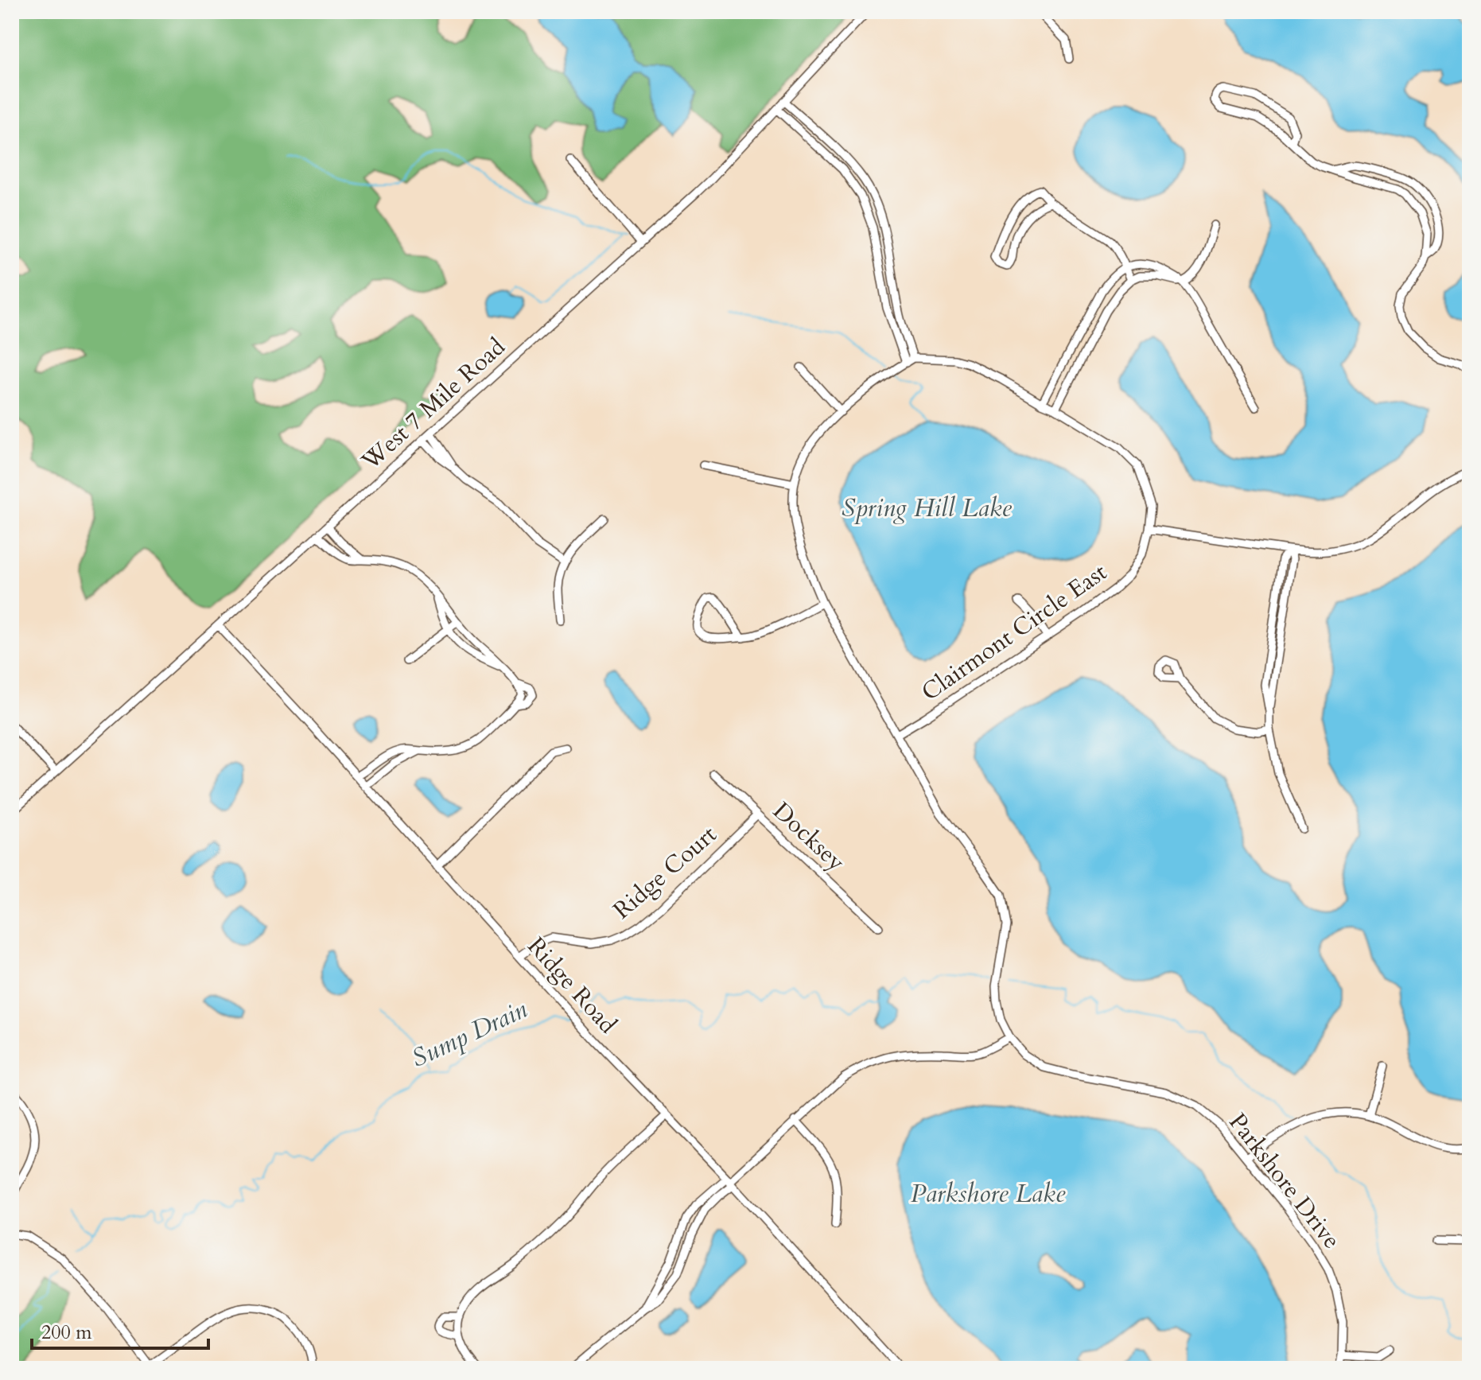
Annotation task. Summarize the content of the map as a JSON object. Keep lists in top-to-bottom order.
{
  "streets": {
    "street": [
      "West 7 Mile Road",
      "Clairmont Circle East",
      "Docksey",
      "Ridge Court",
      "Ridge Road",
      "Parkshore Drive"
    ]
  },
  "crossings": [
    ["West 7 Mile Road", "Ridge Road"],
    ["Clairmont Circle East", "Parkshore Drive"],
    ["Docksey", "Ridge Court"],
    ["Ridge Court", "Ridge Road"]
  ],
  "water": ["Spring Hill Lake", "Sump Drain", "Parkshore Lake"],
  "scale_bar": "200 m"
}
